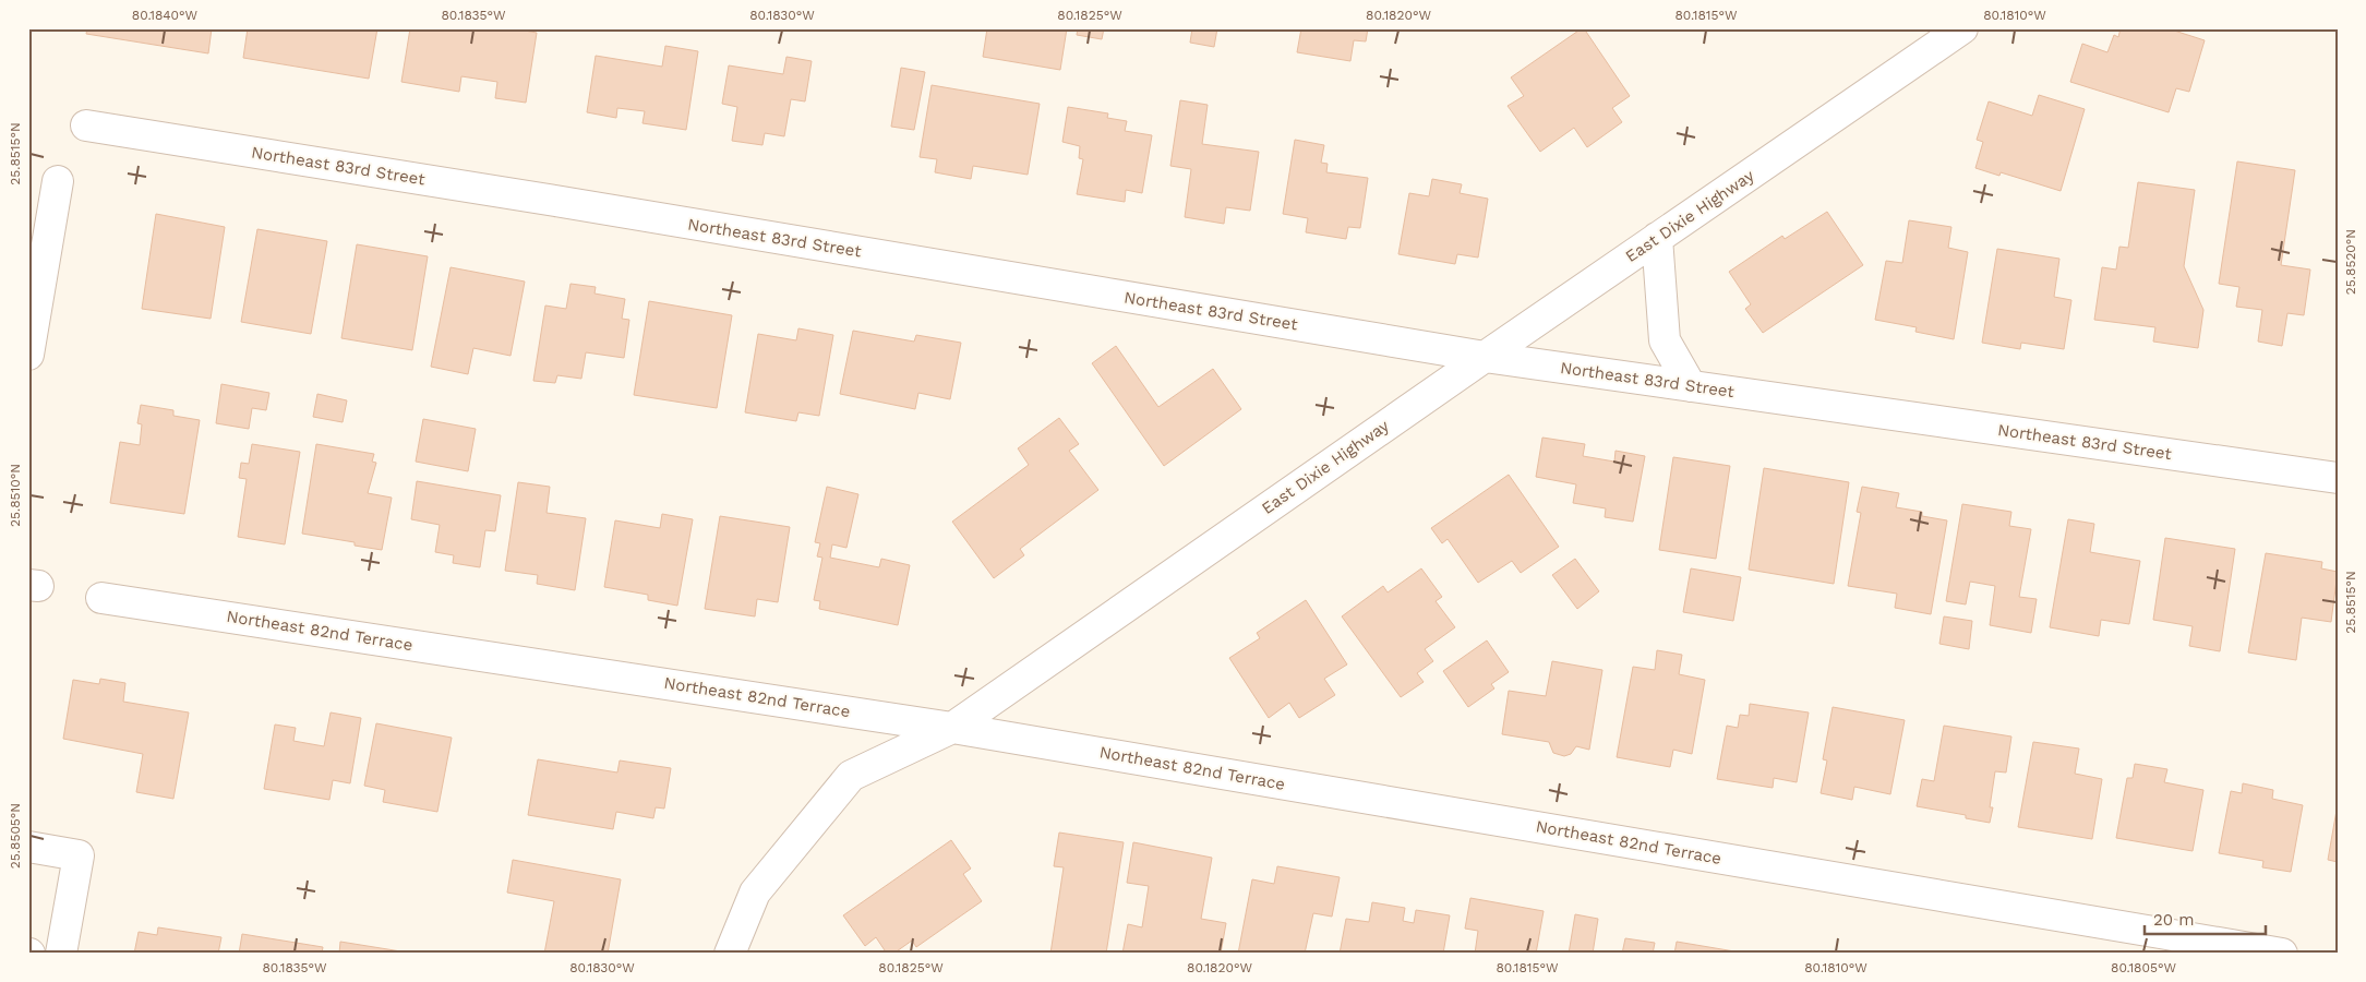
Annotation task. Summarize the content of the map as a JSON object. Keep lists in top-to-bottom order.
{
  "streets": {
    "street": ["Northeast 83rd Street", "East Dixie Highway", "Northeast 82nd Terrace"]
  },
  "crossings": [
    ["Northeast 83rd Street", "East Dixie Highway"],
    ["East Dixie Highway", "Northeast 82nd Terrace"]
  ],
  "scale_bar": "20 m",
  "coordinates": [
    "80.1840°W",
    "80.1835°W",
    "80.1830°W",
    "80.1825°W",
    "80.1820°W",
    "80.1815°W",
    "80.1810°W",
    "25.8515°N",
    "25.8520°N",
    "25.8510°N",
    "25.8505°N",
    "80.1805°W"
  ]
}
